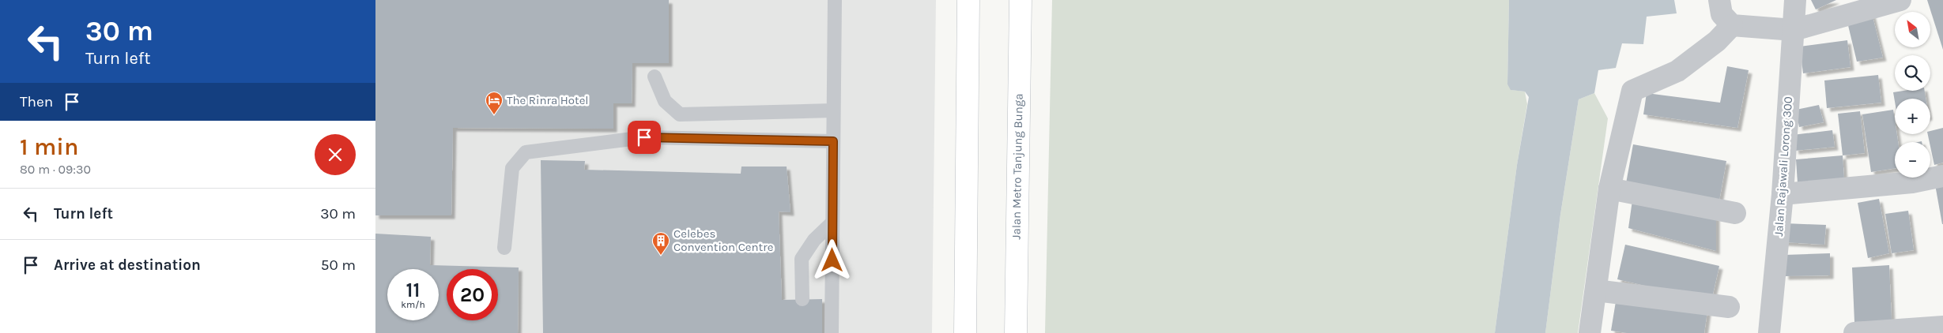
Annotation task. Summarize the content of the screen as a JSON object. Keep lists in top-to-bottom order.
{
  "streets": {
    "main road": ["Jalan Metro Tanjung Bunga"],
    "street": ["Jalan Rajawali Lorong 300"]
  },
  "places": {
    "hotel": ["The Rinra Hotel"],
    "building": ["Celebes Convention Centre"]
  },
  "north": "top left",
  "page": {
    "turn": ["30 m", "Turn left"],
    "map_buttons": ["+", "−"],
    "then": "Then",
    "heading": ["1 min", "80 m · 09:30"],
    "list": [
      {
        "name": "Turn left",
        "value": "30 m"
      },
      {
        "name": "Arrive at destination",
        "value": "50 m"
      }
    ],
    "speed": "11 km/h",
    "limit": "20"
  }
}
